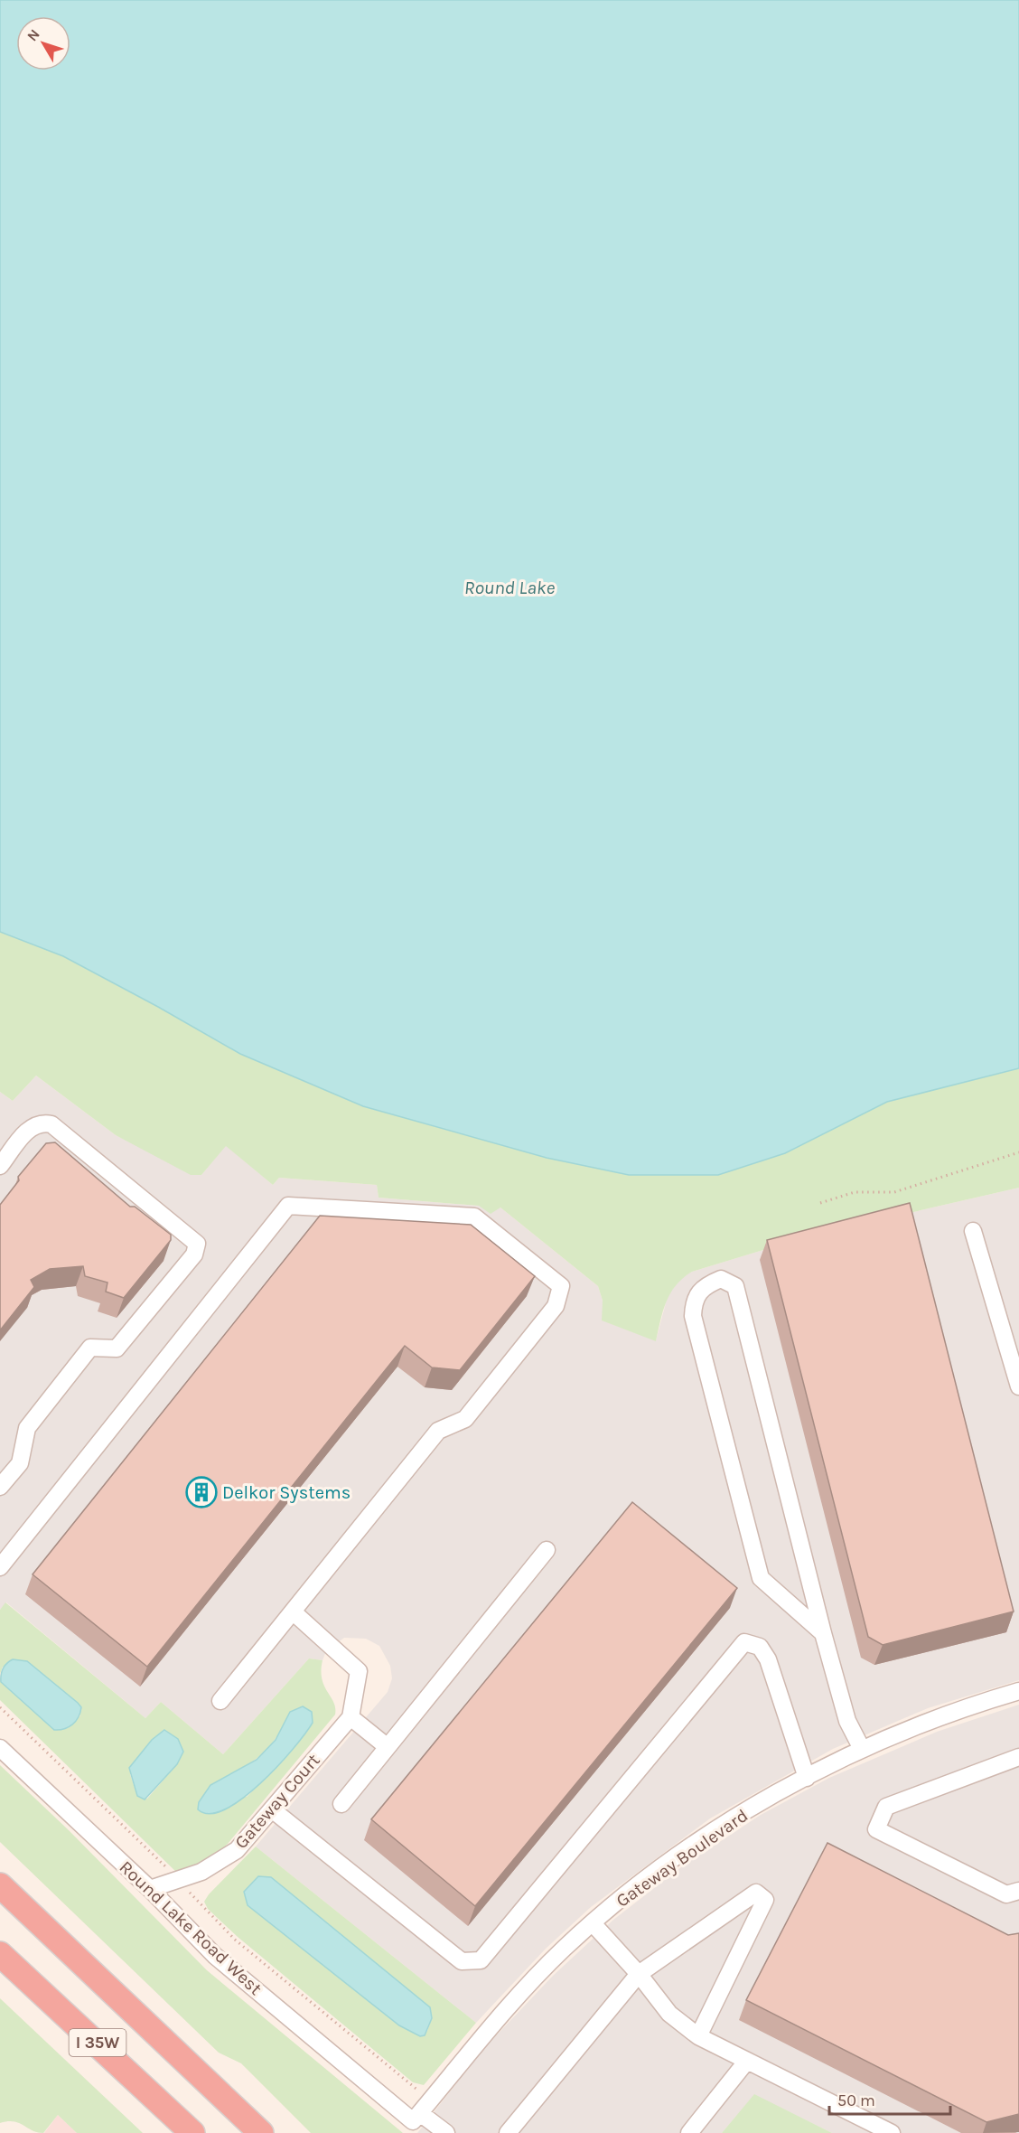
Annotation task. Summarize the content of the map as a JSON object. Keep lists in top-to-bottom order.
{
  "streets": {
    "highway": ["I 35W"],
    "street": ["Gateway Court", "Gateway Boulevard", "Round Lake Road West"]
  },
  "crossings": [
    ["Gateway Court", "Round Lake Road West"],
    ["Gateway Boulevard", "Round Lake Road West"]
  ],
  "water": ["Round Lake"],
  "places": {
    "building": ["Delkor Systems"]
  },
  "scale_bar": "50 m",
  "north": "top left"
}
